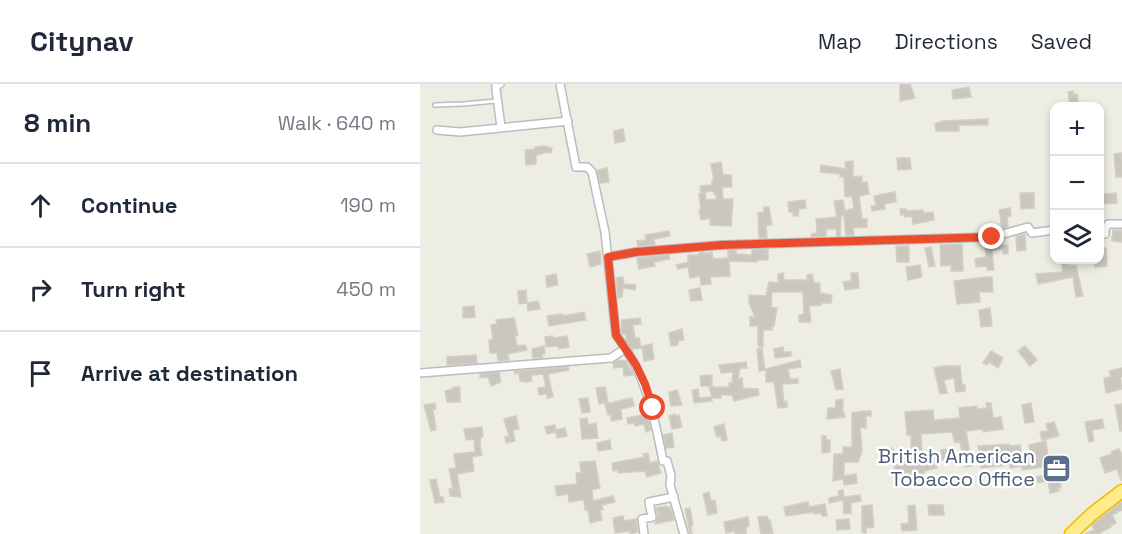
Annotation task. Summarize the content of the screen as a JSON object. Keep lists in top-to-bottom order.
{
  "places": {
    "office": ["British American Tobacco Office"]
  },
  "page": {
    "header": "Citynav",
    "nav": ["Map", "Directions", "Saved"],
    "heading": ["8 min", "Walk · 640 m"],
    "map_buttons": ["+", "−"],
    "list": [
      ["Continue", "190 m"],
      ["Turn right", "450 m"],
      "Arrive at destination"
    ]
  }
}
